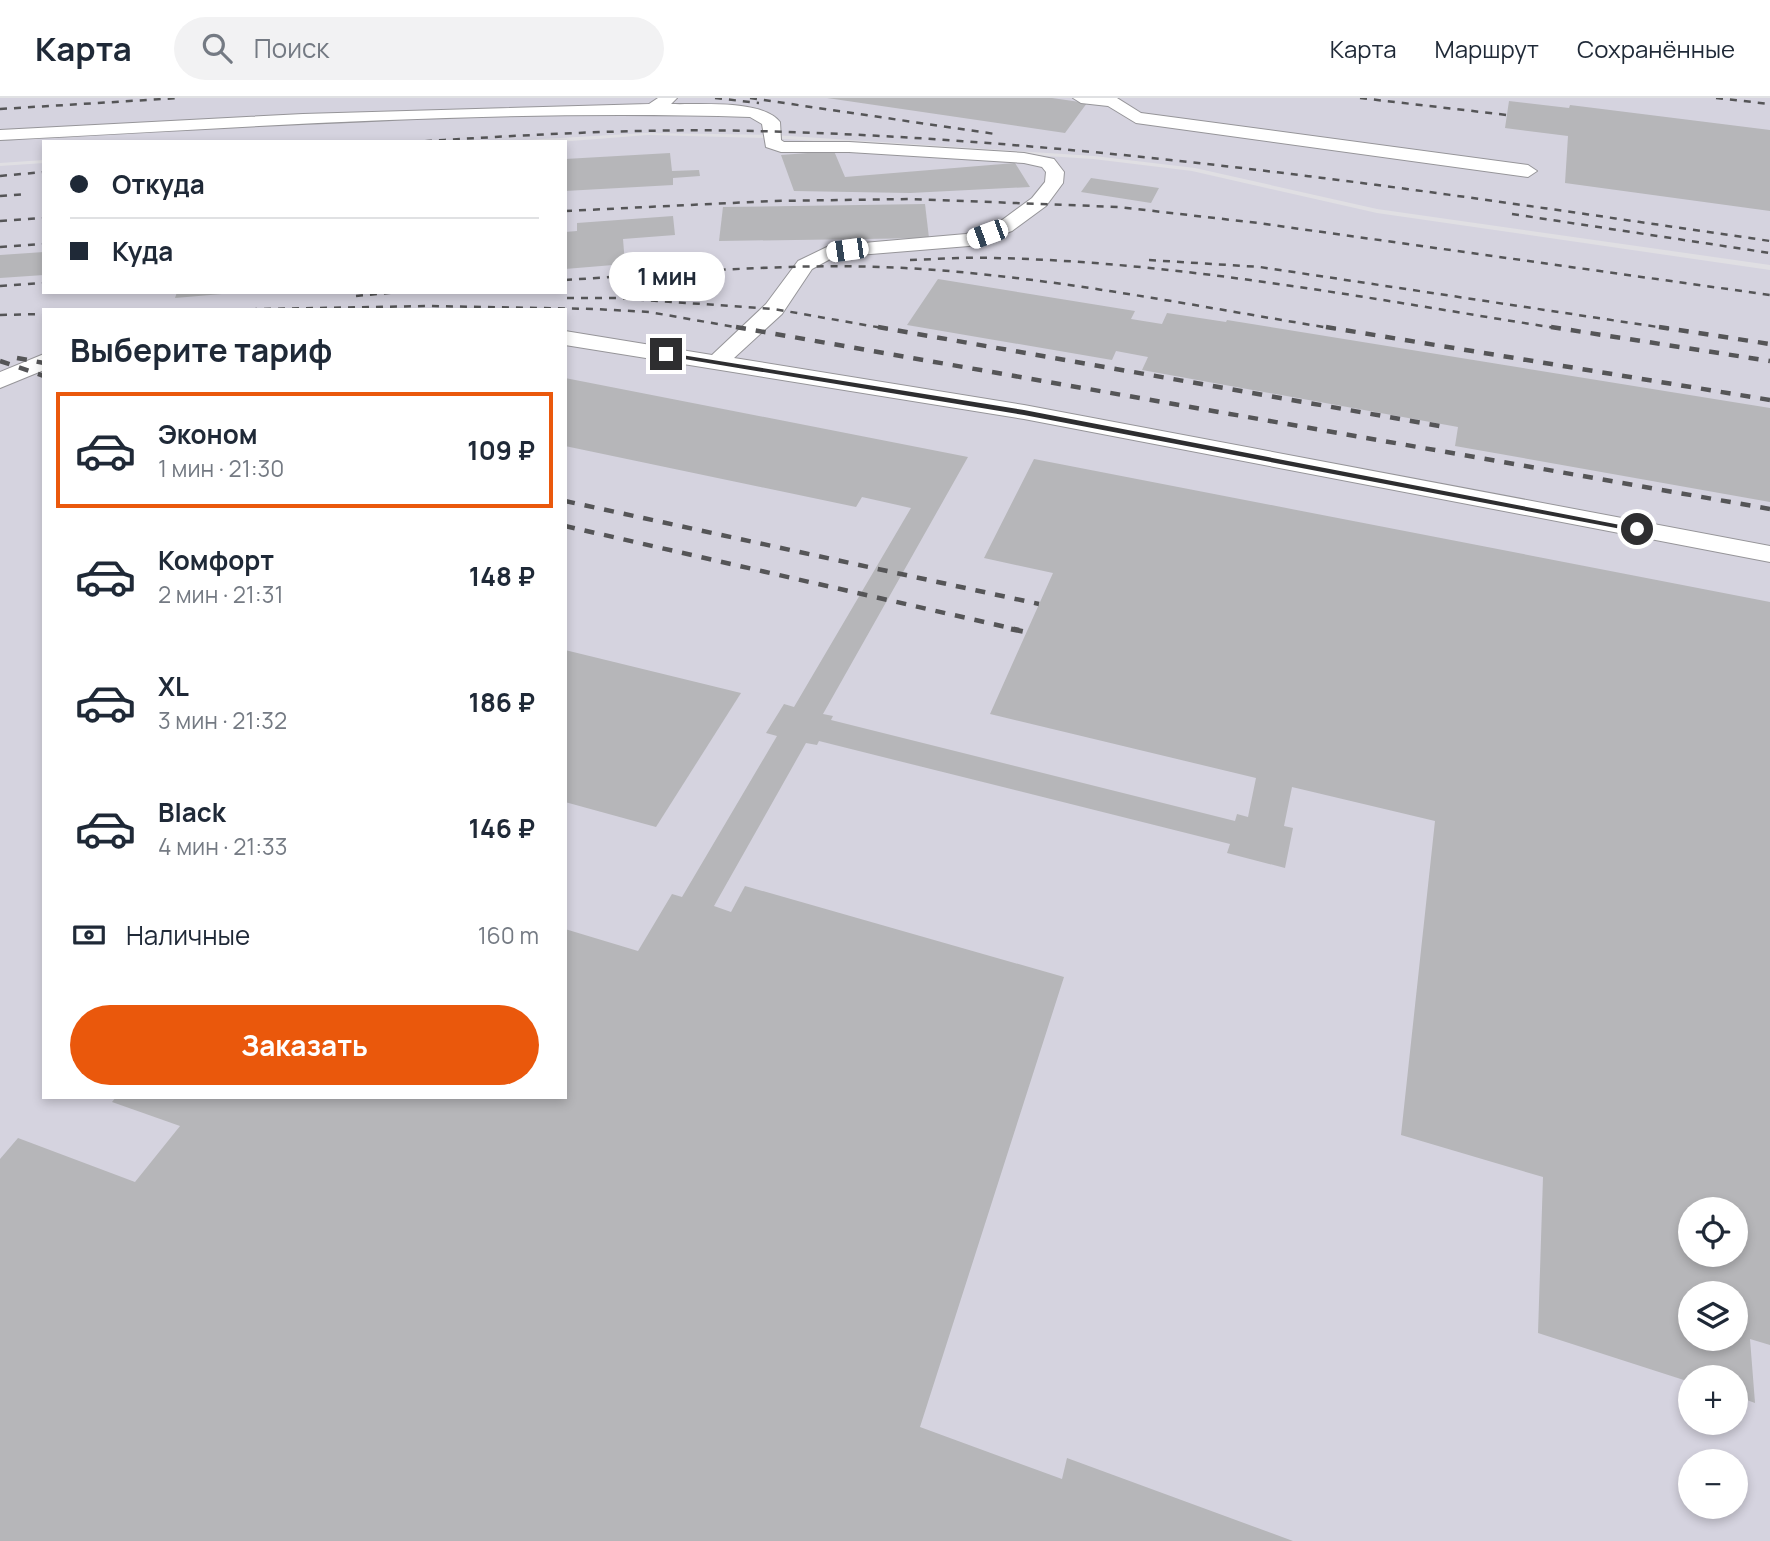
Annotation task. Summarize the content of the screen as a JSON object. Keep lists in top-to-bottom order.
{
  "page": {
    "header": "Карта",
    "search": "Поиск",
    "nav": ["Карта", "Маршрут", "Сохранённые"],
    "banner": ["Откуда", "Куда"],
    "bubble": "1 мин",
    "heading": "Выберите тариф",
    "list": [
      {
        "name": "Эконом",
        "note": "1 мин · 21:30",
        "value": "109 ₽"
      },
      {
        "name": "Комфорт",
        "note": "2 мин · 21:31",
        "value": "148 ₽"
      },
      {
        "name": "XL",
        "note": "3 мин · 21:32",
        "value": "186 ₽"
      },
      {
        "name": "Black",
        "note": "4 мин · 21:33",
        "value": "146 ₽"
      }
    ],
    "pay": ["Наличные", "160 m"],
    "buttons": "Заказать",
    "map_buttons": ["+", "−"]
  }
}
